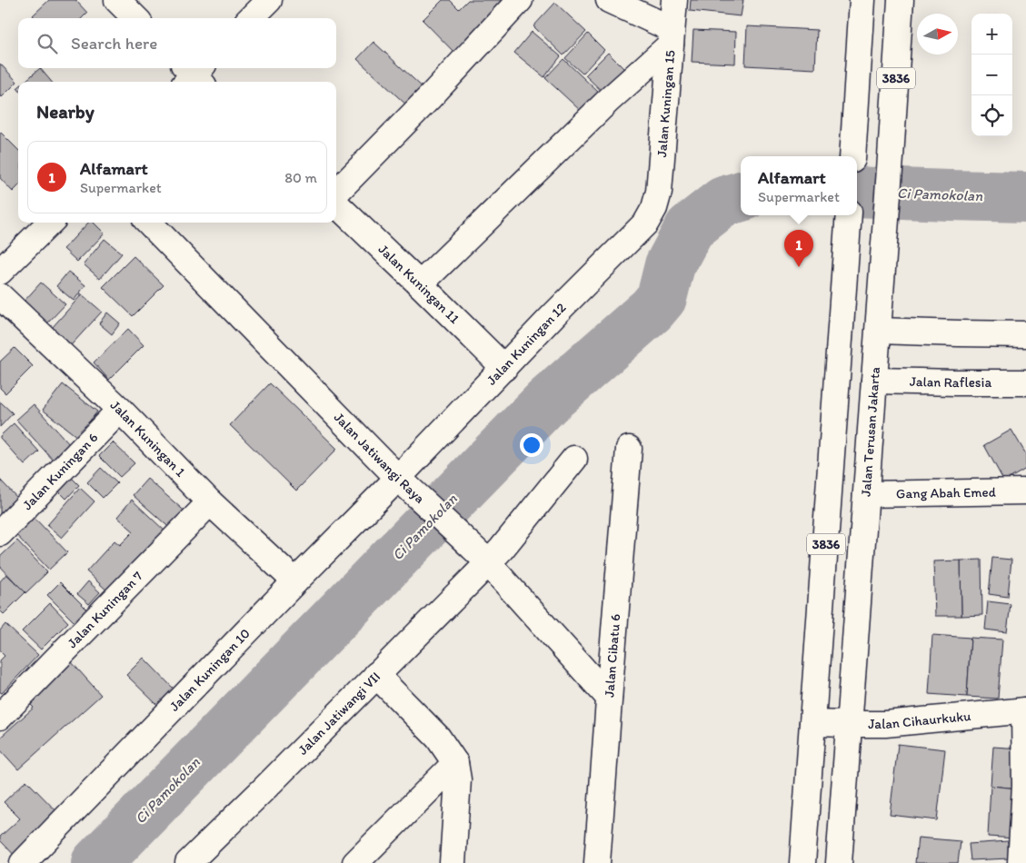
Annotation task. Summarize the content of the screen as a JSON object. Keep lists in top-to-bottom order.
{
  "streets": {
    "street": [
      "3836",
      "Jalan Kuningan 15",
      "Jalan Kuningan 11",
      "Jalan Kuningan 12",
      "Jalan Raflesia",
      "Jalan Terusan Jakarta",
      "Jalan Kuningan 1",
      "Jalan Jatiwangi Raya",
      "Jalan Kuningan 6",
      "Gang Abah Emed",
      "Jalan Kuningan 7",
      "Jalan Cibatu 6",
      "Jalan Kuningan 10",
      "Jalan Jatiwangi VII",
      "Jalan Cihaurkuku"
    ]
  },
  "crossings": [
    ["3836", "Gang Abah Emed"],
    ["3836", "Jalan Cihaurkuku"],
    ["Jalan Kuningan 15", "Jalan Kuningan 12"],
    ["Jalan Kuningan 11", "Jalan Kuningan 12"],
    ["Jalan Kuningan 12", "Jalan Jatiwangi Raya"],
    ["Jalan Kuningan 12", "Jalan Kuningan 10"],
    ["Jalan Raflesia", "Jalan Terusan Jakarta"],
    ["Jalan Terusan Jakarta", "Gang Abah Emed"],
    ["Jalan Terusan Jakarta", "Jalan Cihaurkuku"],
    ["Jalan Kuningan 1", "Jalan Kuningan 6"],
    ["Jalan Kuningan 1", "Jalan Kuningan 7"],
    ["Jalan Kuningan 1", "Jalan Kuningan 10"],
    ["Jalan Jatiwangi Raya", "Jalan Cibatu 6"],
    ["Jalan Jatiwangi Raya", "Jalan Kuningan 10"],
    ["Jalan Jatiwangi Raya", "Jalan Jatiwangi VII"]
  ],
  "water": ["Ci Pamokolan"],
  "north": "right",
  "page": {
    "map_buttons": ["+", "−"],
    "search": "Search here",
    "heading": "Nearby",
    "list": [
      {
        "mark": "1",
        "name": "Alfamart",
        "note": "Supermarket",
        "value": "80 m"
      }
    ],
    "popup": ["Alfamart", "Supermarket"],
    "pins": "1"
  }
}
